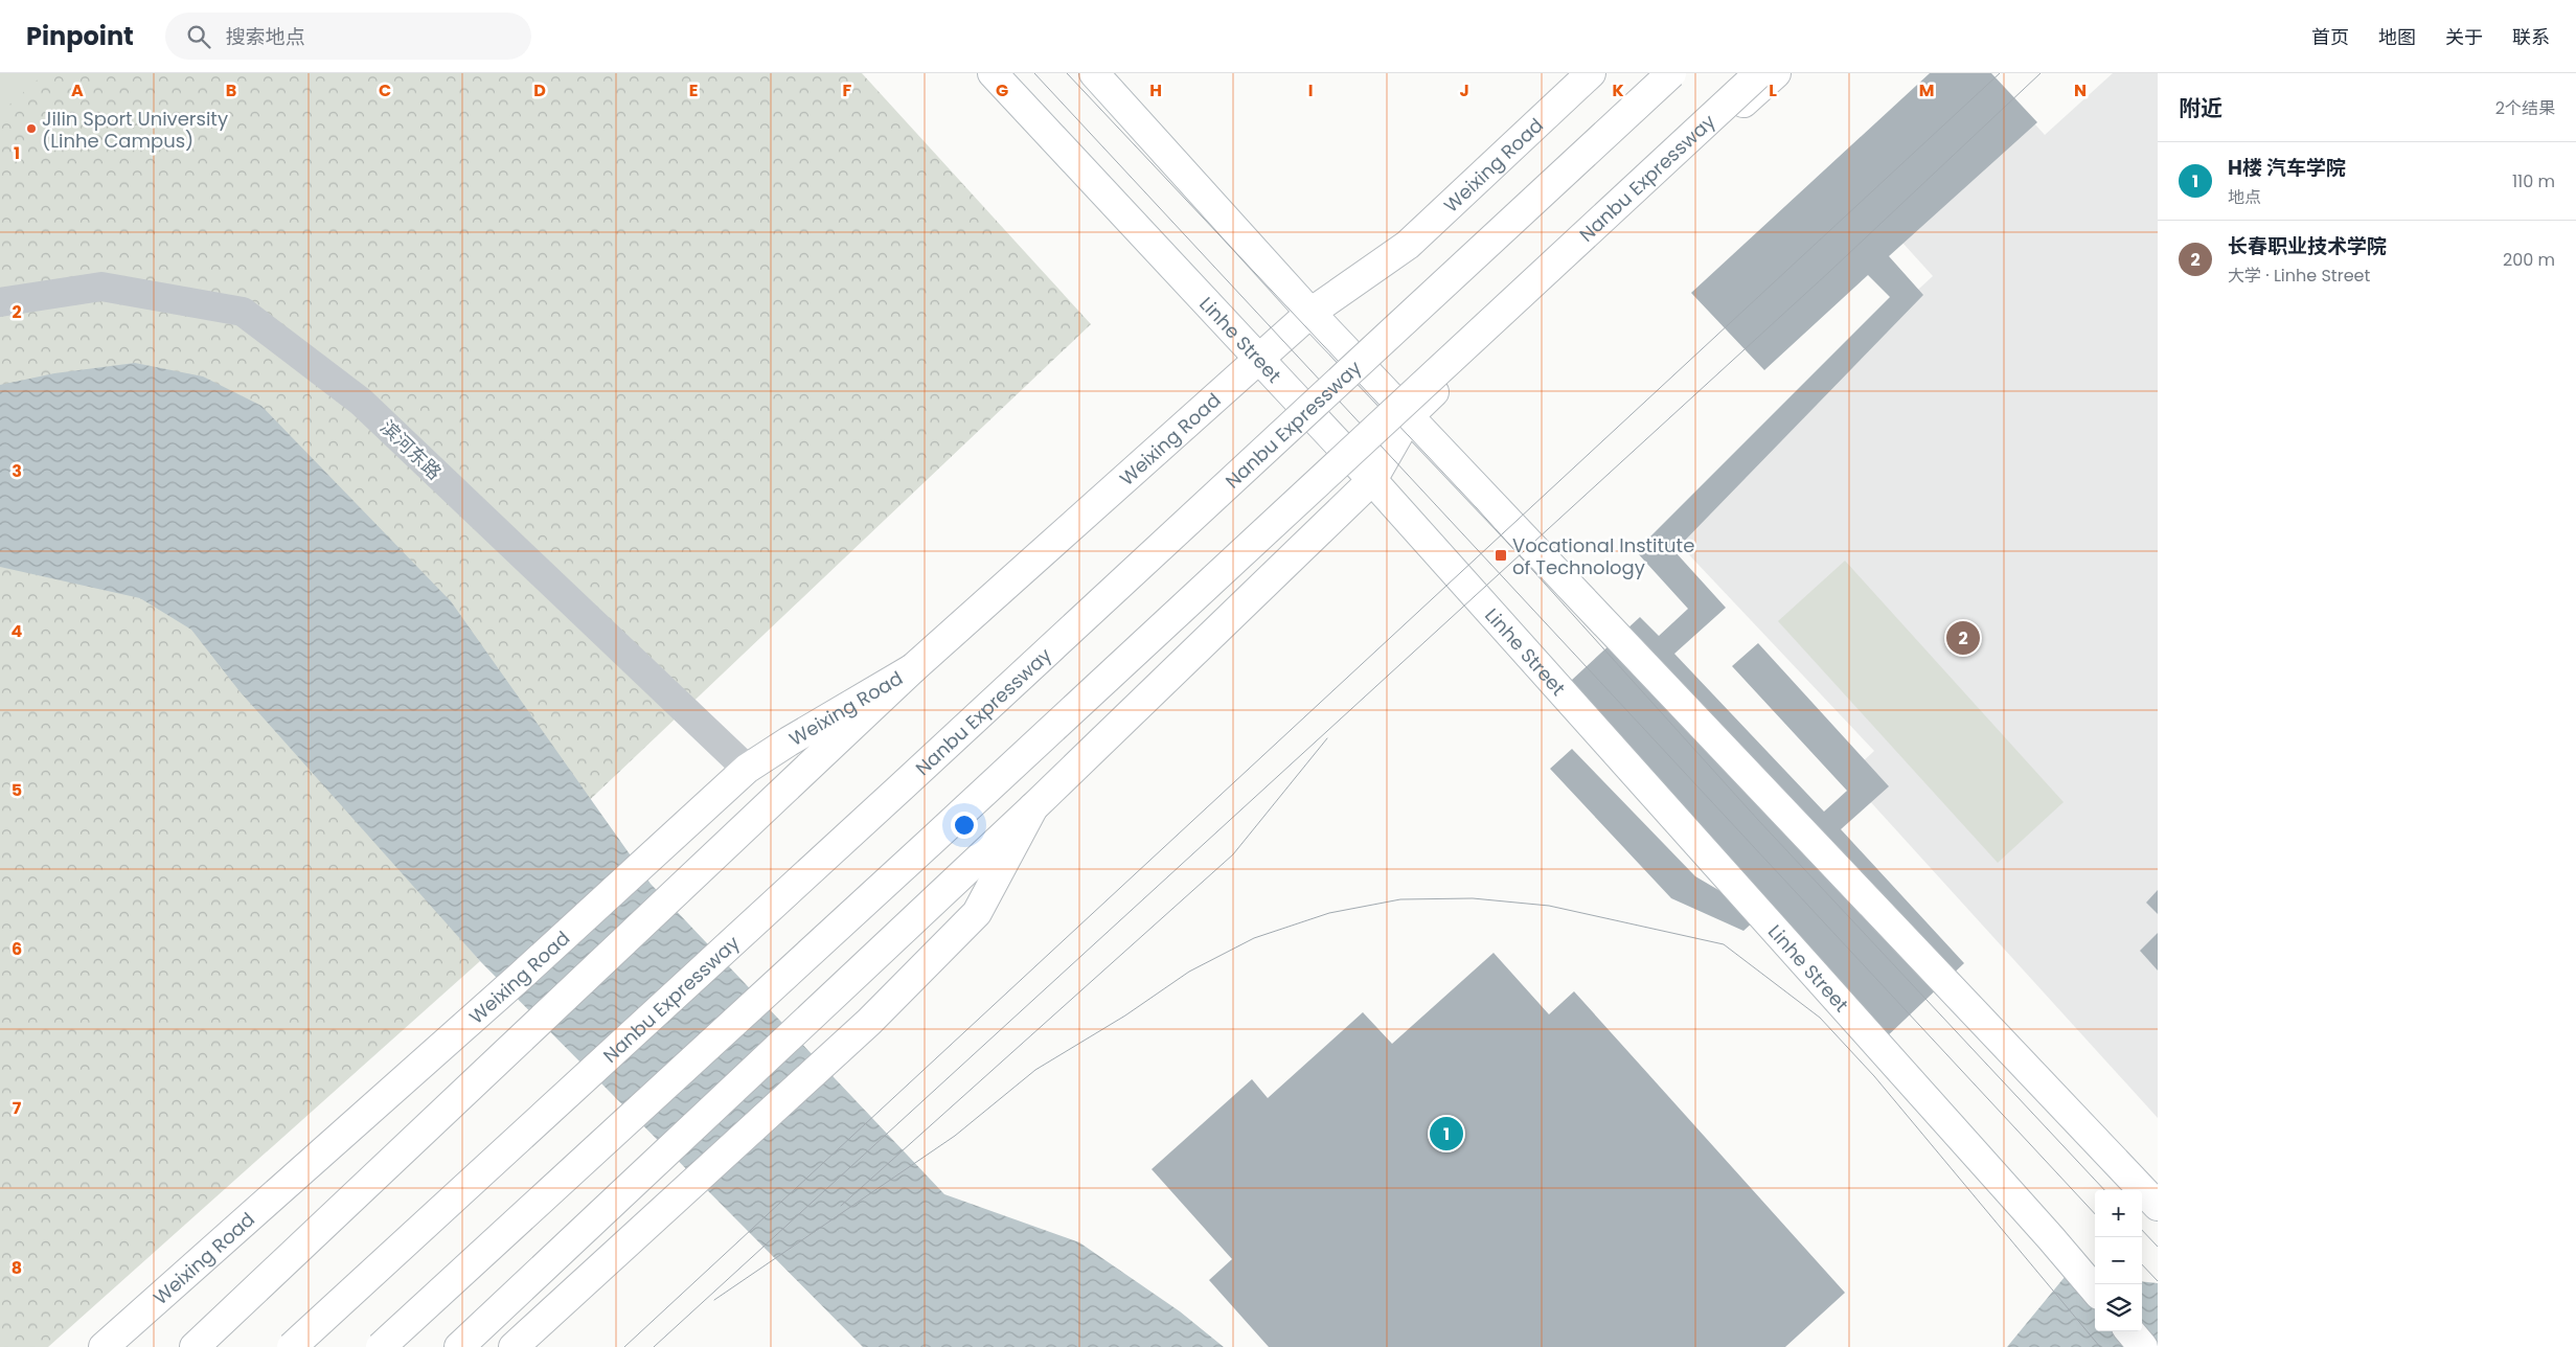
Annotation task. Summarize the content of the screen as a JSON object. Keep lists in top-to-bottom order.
{
  "streets": {
    "main road": ["Weixing Road", "Nanbu Expressway", "Linhe Street"],
    "street": ["滨河东路"]
  },
  "crossings": [
    ["Weixing Road", "Linhe Street"],
    ["Weixing Road", "滨河东路"]
  ],
  "places": {
    "other": ["Jilin Sport University (Linhe Campus)"],
    "transit": ["Vocational Institute of Technology"]
  },
  "page": {
    "header": "Pinpoint",
    "search": "搜索地点",
    "nav": [
      "首页",
      "地图",
      "关于",
      "联系"
    ],
    "heading": ["附近", "2个结果"],
    "list": [
      {
        "mark": "1",
        "name": "H楼 汽车学院",
        "note": "地点",
        "value": "110 m"
      },
      {
        "mark": "2",
        "name": "长春职业技术学院",
        "note": "大学 · Linhe Street",
        "value": "200 m"
      }
    ],
    "pins": ["2", "1"],
    "map_buttons": ["+", "−"]
  },
  "grid": {
    "columns": [
      "A",
      "B",
      "C",
      "D",
      "E",
      "F",
      "G",
      "H",
      "I",
      "J",
      "K",
      "L",
      "M",
      "N"
    ],
    "rows": [
      "1",
      "2",
      "3",
      "4",
      "5",
      "6",
      "7",
      "8"
    ]
  }
}
